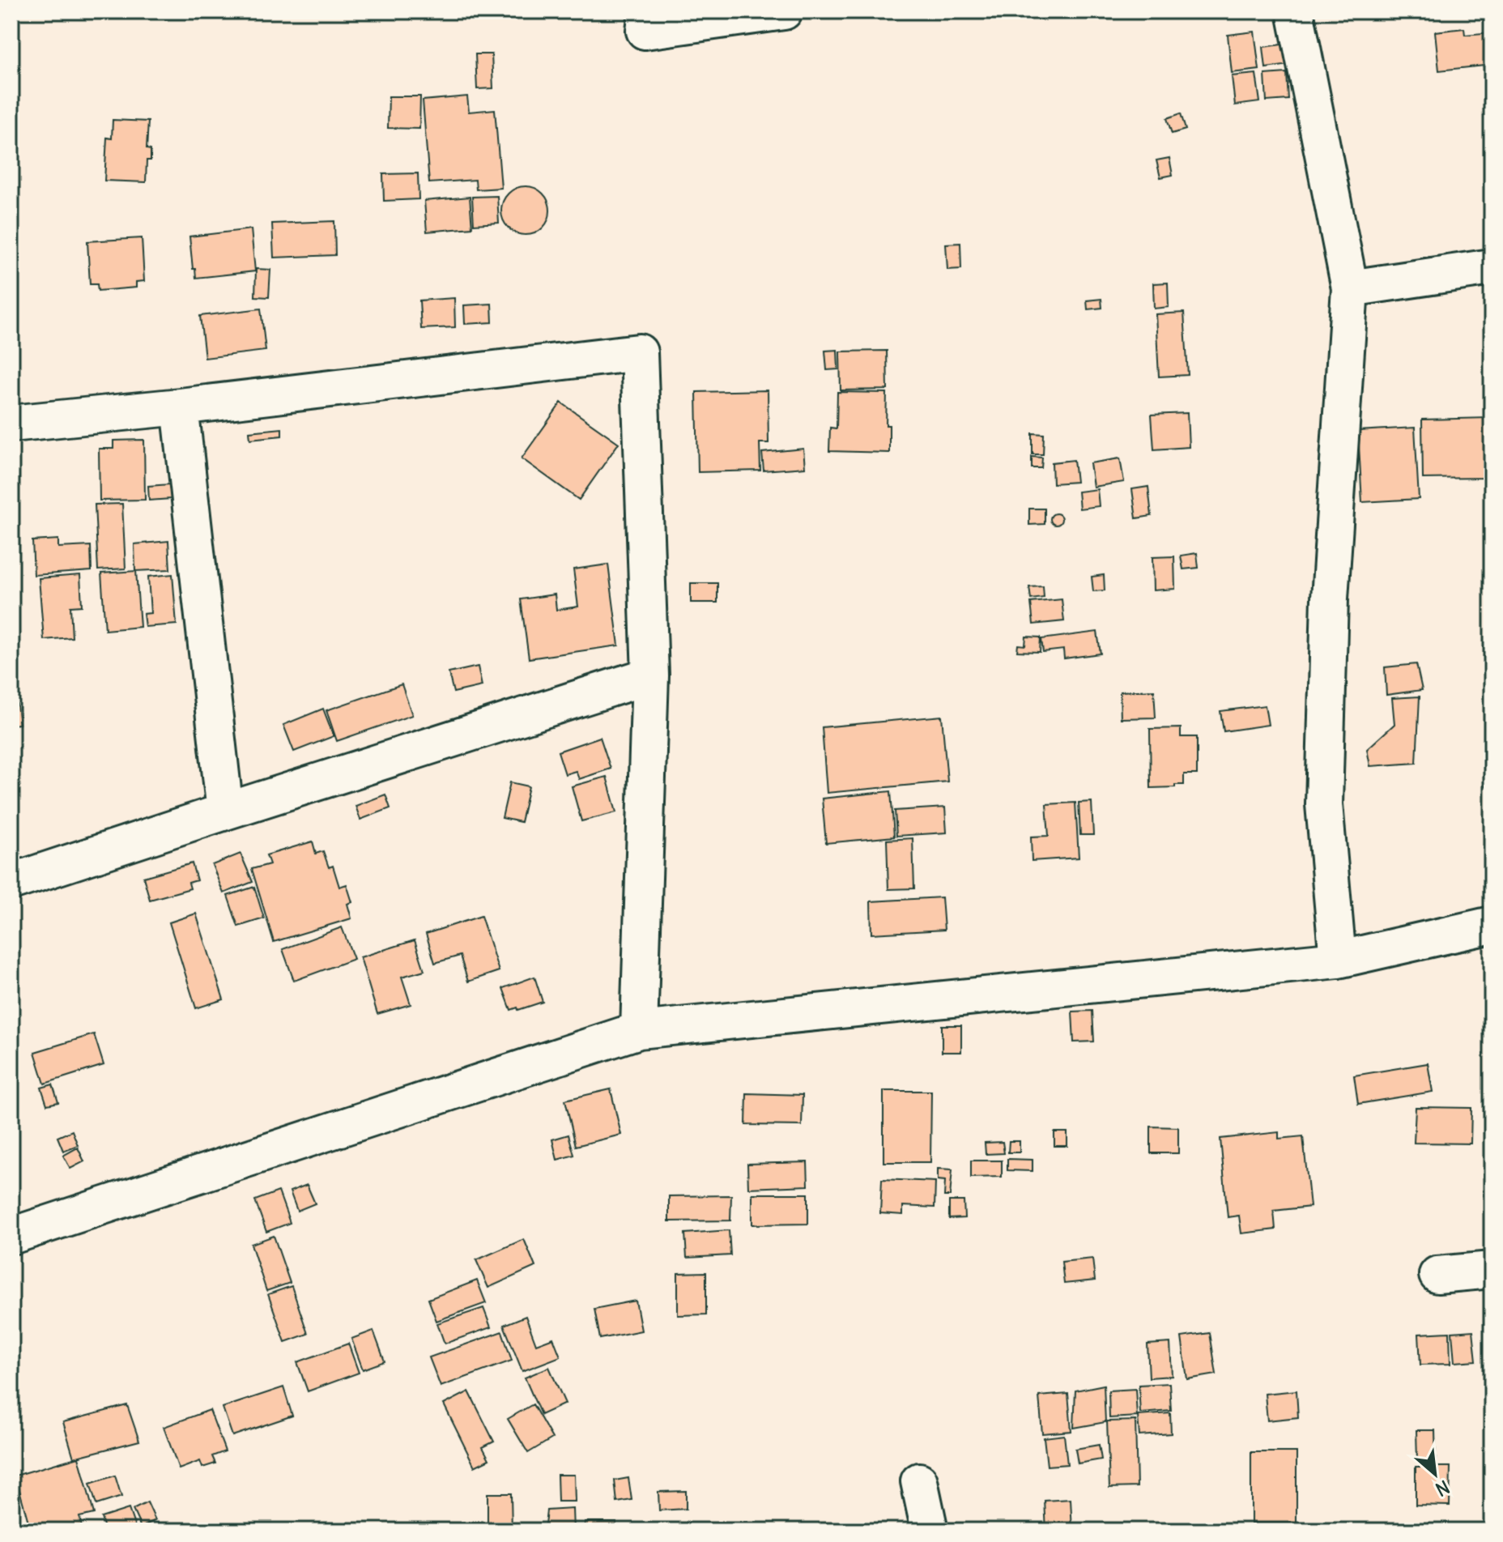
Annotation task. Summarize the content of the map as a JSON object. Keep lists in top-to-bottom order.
{
  "north": "bottom right"
}
